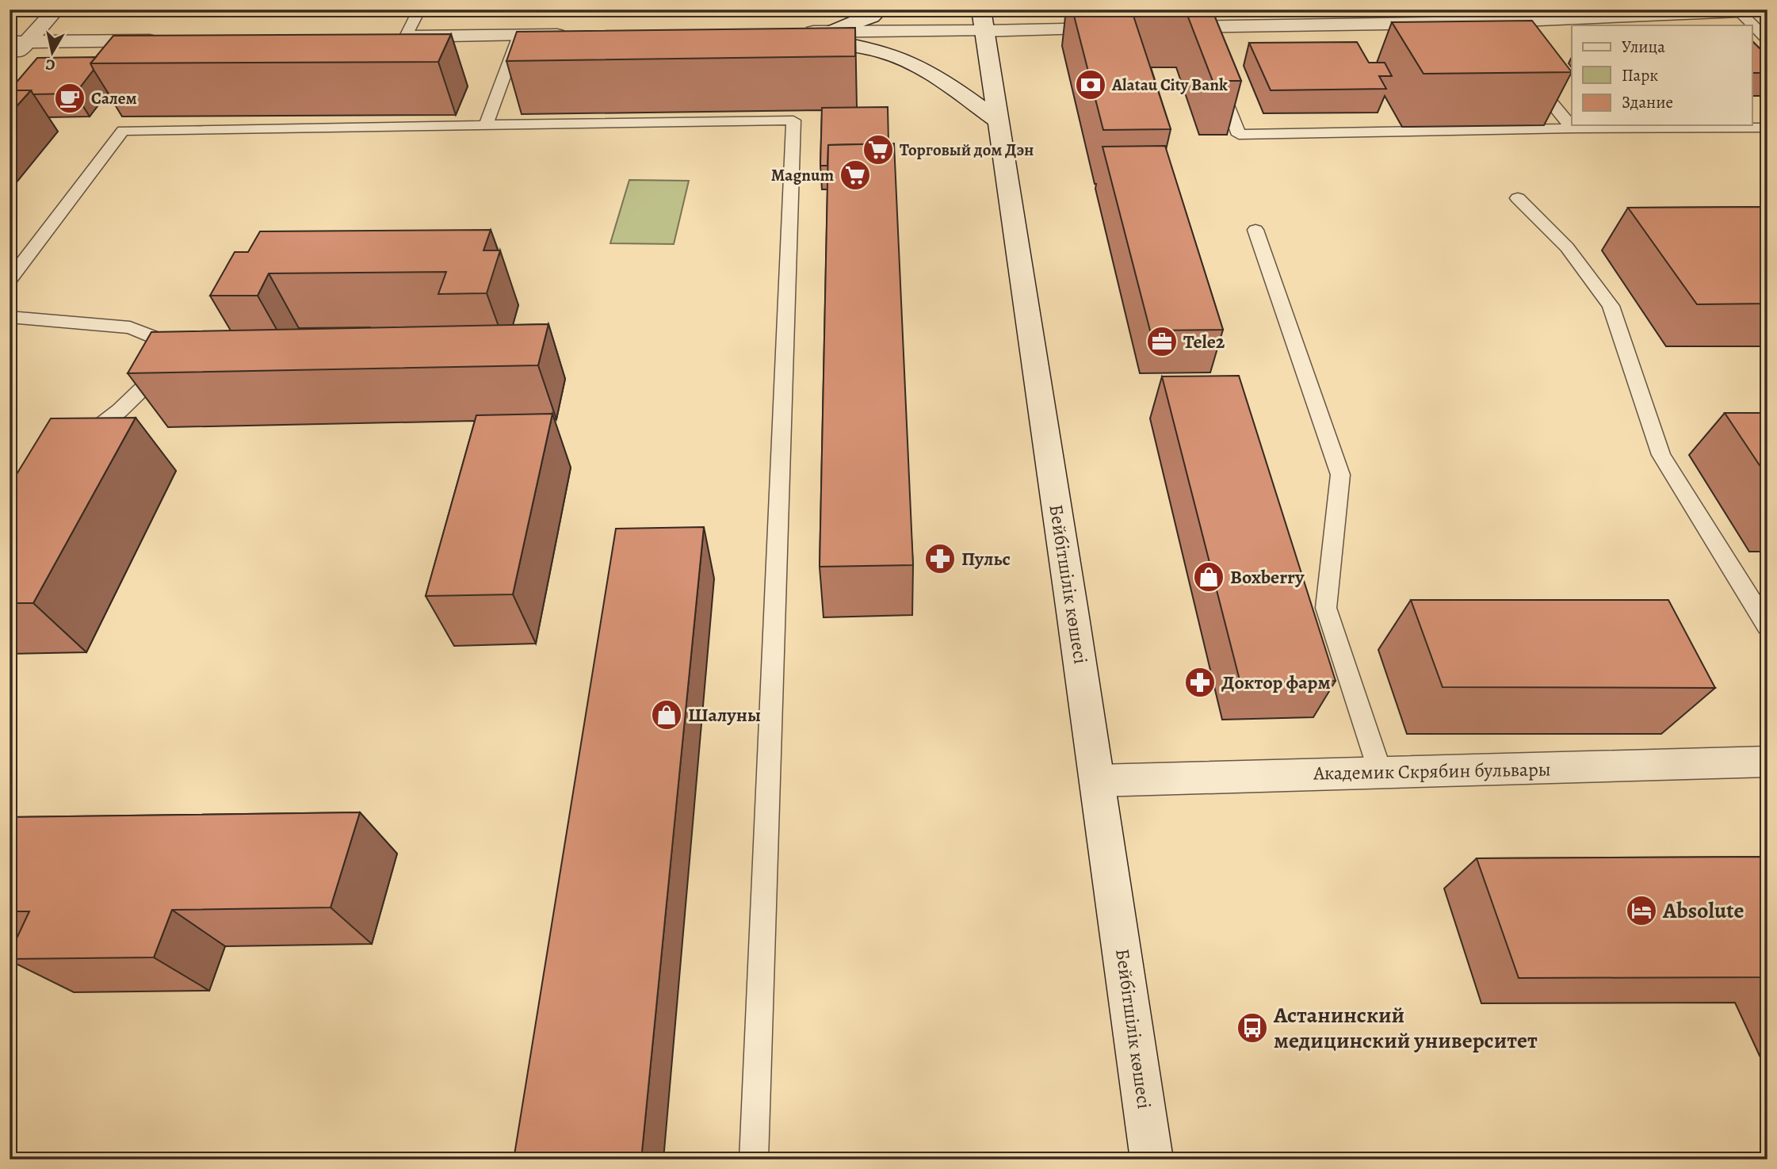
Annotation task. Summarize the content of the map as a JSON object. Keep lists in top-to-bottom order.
{
  "streets": {
    "street": ["Бейбітшілік көшесі", "Академик Скрябин бульвары"]
  },
  "crossings": [
    ["Бейбітшілік көшесі", "Академик Скрябин бульвары"]
  ],
  "places": {
    "bank": ["Alatau City Bank"],
    "cafe": ["Салем"],
    "supermarket": ["Торговый дом Дэн", "Magnum"],
    "office": ["Tele2"],
    "pharmacy": ["Пульс", "Доктор фарм"],
    "shop": ["Boxberry", "Шалуны"],
    "hotel": ["Absolute"],
    "bus stop": ["Астанинский медицинский университет"]
  },
  "legend": ["Улица", "Парк", "Здание"],
  "north": "bottom"
}
